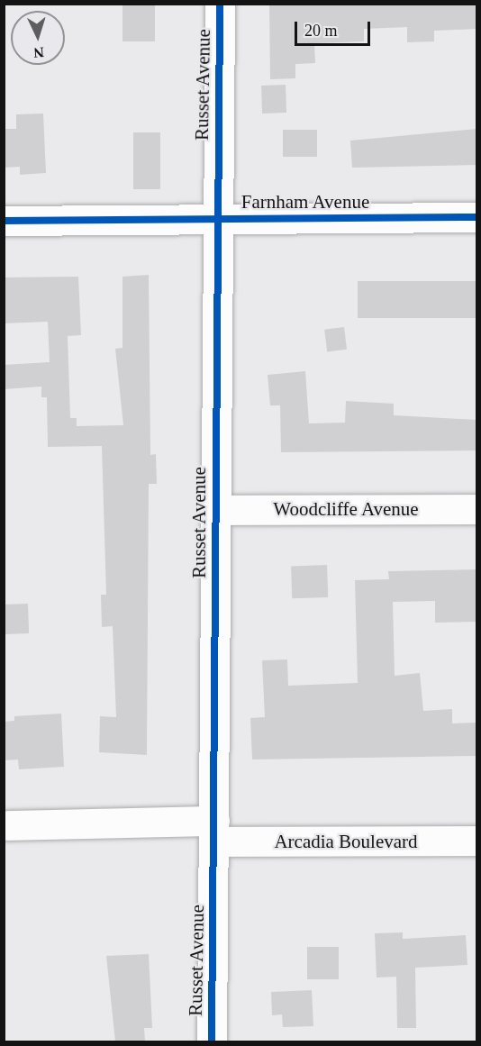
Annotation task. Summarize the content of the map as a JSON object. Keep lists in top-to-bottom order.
{
  "streets": {
    "street": [
      "Russet Avenue",
      "Farnham Avenue",
      "Woodcliffe Avenue",
      "Arcadia Boulevard"
    ]
  },
  "crossings": [
    ["Russet Avenue", "Farnham Avenue"],
    ["Russet Avenue", "Woodcliffe Avenue"],
    ["Russet Avenue", "Arcadia Boulevard"]
  ],
  "scale_bar": "20 m",
  "north": "bottom"
}
